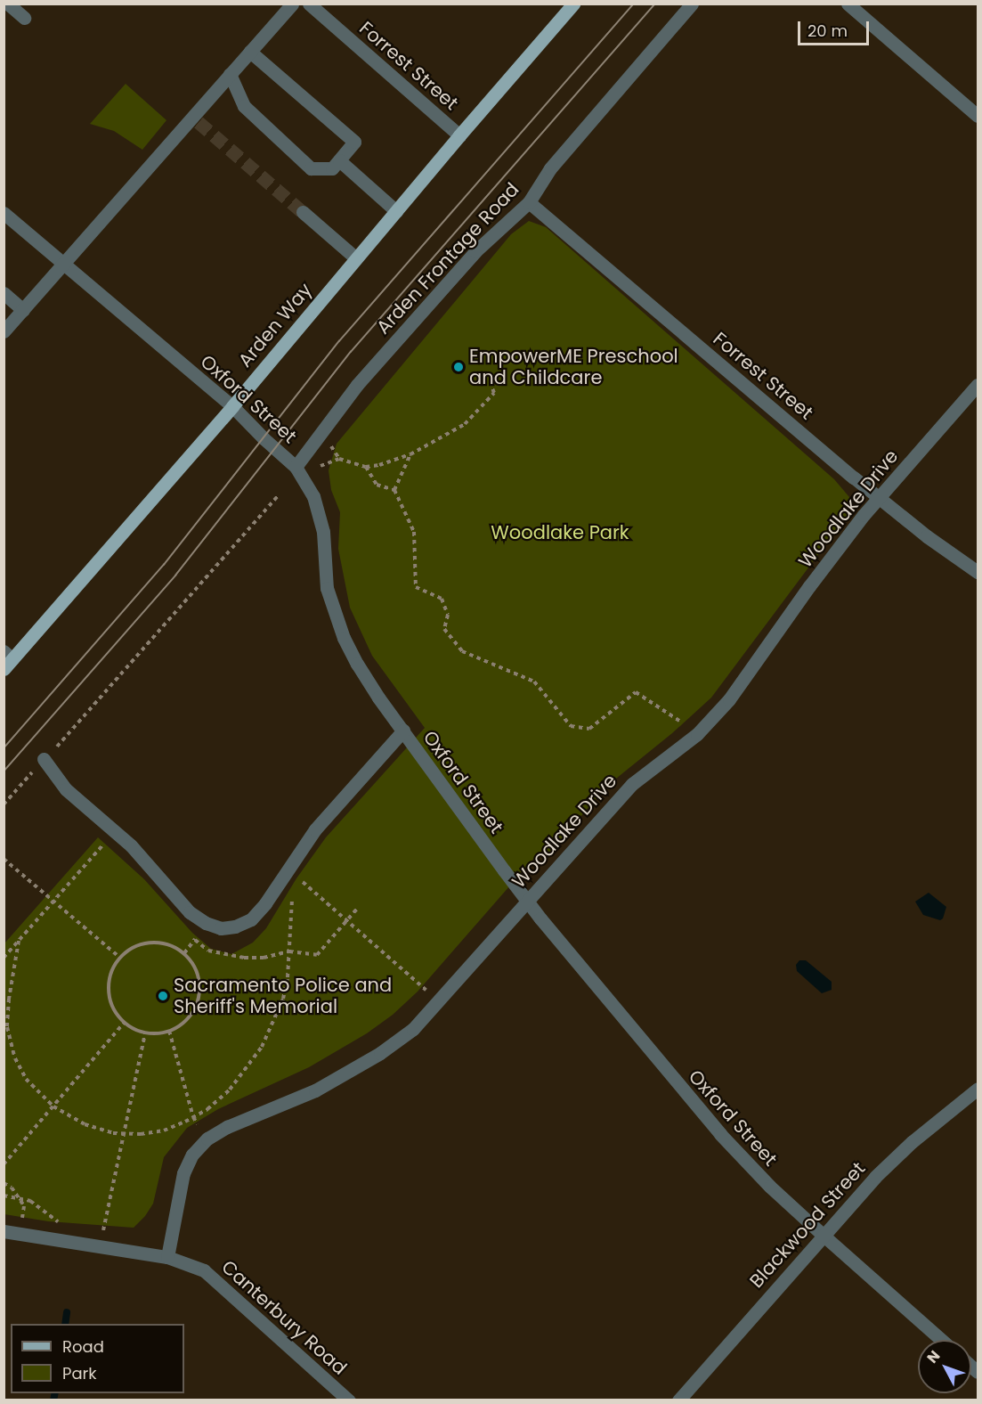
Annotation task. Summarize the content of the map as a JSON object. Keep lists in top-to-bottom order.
{
  "streets": {
    "main road": ["Arden Way"],
    "street": [
      "Forrest Street",
      "Arden Frontage Road",
      "Oxford Street",
      "Woodlake Drive",
      "Blackwood Street",
      "Canterbury Road"
    ]
  },
  "crossings": [
    ["Forrest Street", "Arden Frontage Road"],
    ["Forrest Street", "Arden Way"],
    ["Forrest Street", "Woodlake Drive"],
    ["Arden Frontage Road", "Oxford Street"],
    ["Arden Way", "Oxford Street"],
    ["Oxford Street", "Woodlake Drive"],
    ["Oxford Street", "Blackwood Street"],
    ["Woodlake Drive", "Canterbury Road"]
  ],
  "parks": ["Woodlake Park"],
  "places": ["EmpowerME Preschool and Childcare", "Sacramento Police and Sheriff's Memorial"],
  "legend": ["Road", "Park"],
  "scale_bar": "20 m",
  "north": "top left"
}
